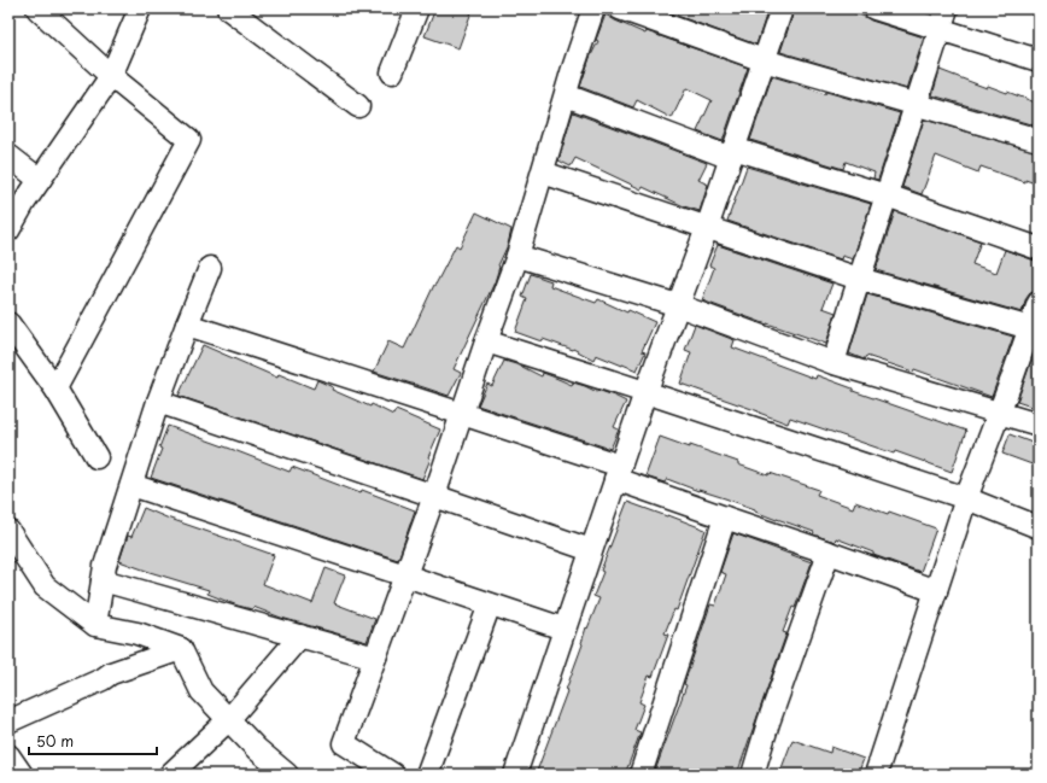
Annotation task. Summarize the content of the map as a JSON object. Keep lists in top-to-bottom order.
{
  "scale_bar": "50 m"
}
